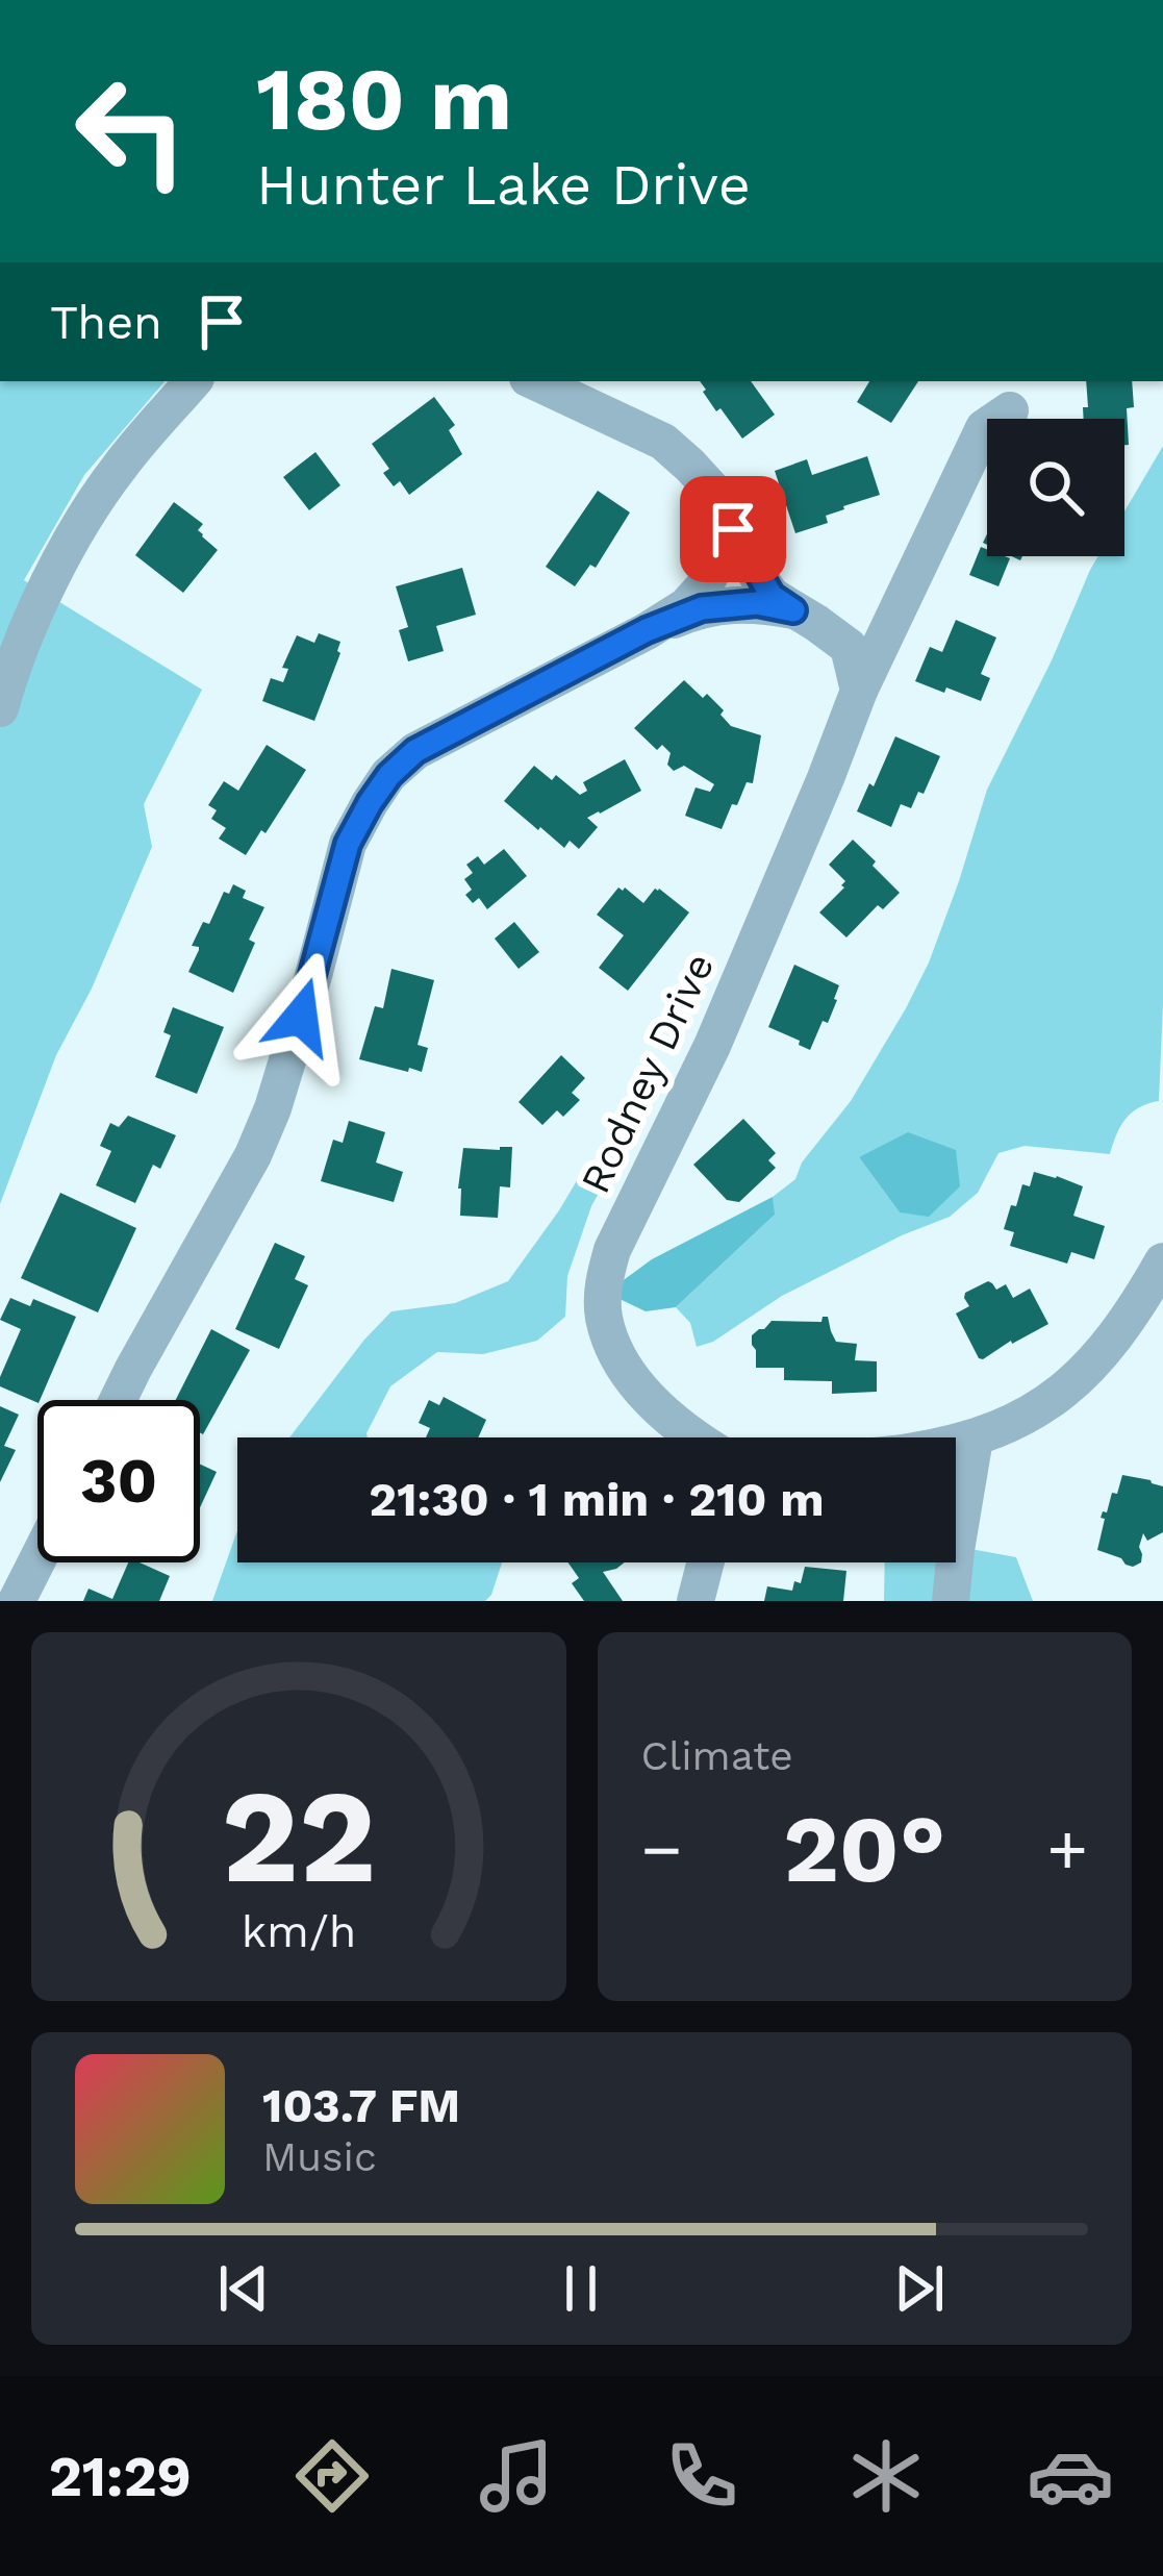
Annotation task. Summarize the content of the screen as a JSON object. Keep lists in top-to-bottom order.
{
  "streets": {
    "street": ["Rodney Drive"]
  },
  "page": {
    "turn": ["180 m", "Hunter Lake Drive"],
    "then": "Then",
    "limit": "30",
    "trip": "21:30 · 1 min · 210 m",
    "tile": "Climate",
    "heat": ["−", "20°", "+"],
    "song": ["103.7 FM", "Music"],
    "tabs": "21:29",
    "gauge": ["22", "km/h"]
  }
}
